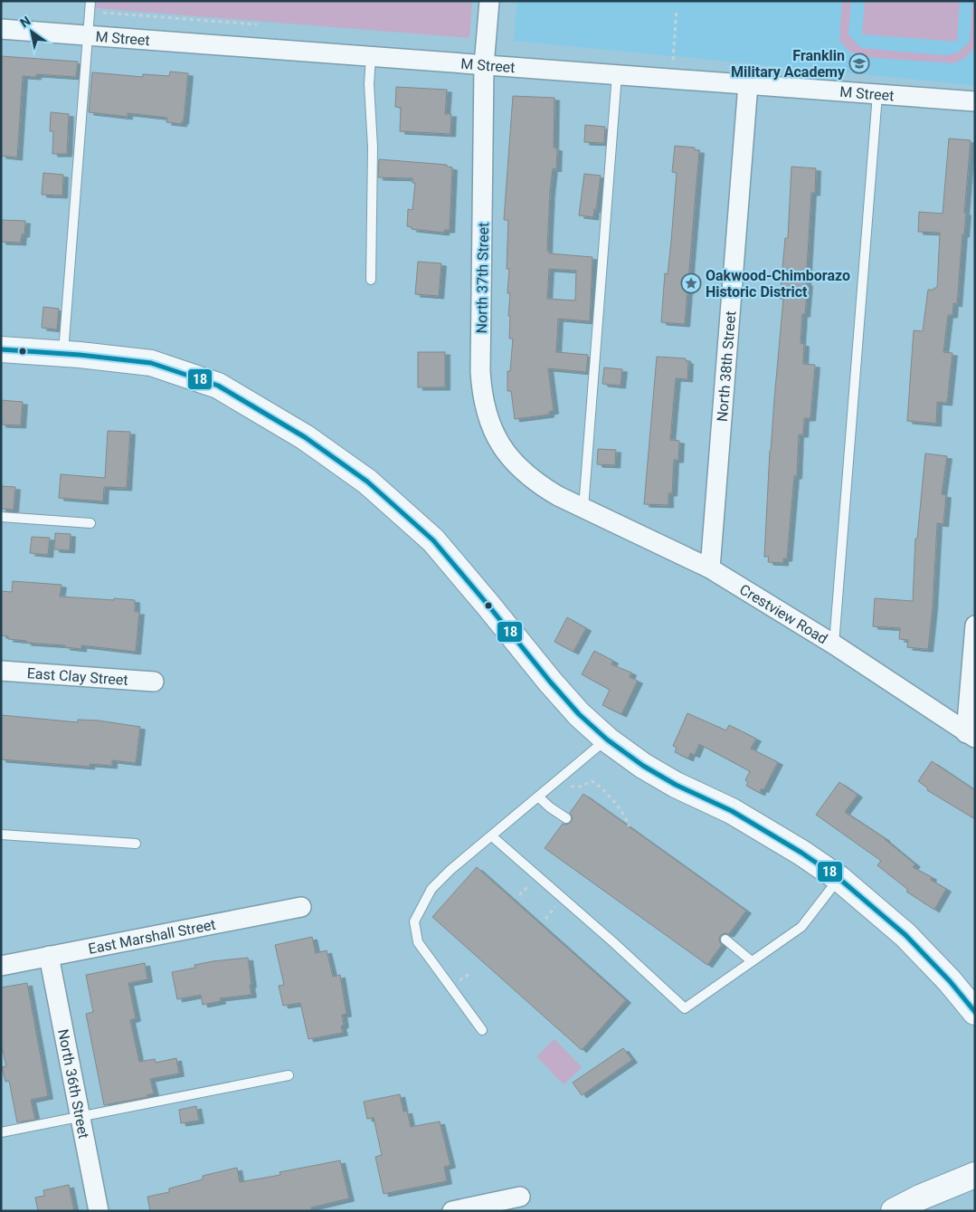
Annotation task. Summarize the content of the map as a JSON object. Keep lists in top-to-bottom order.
{
  "streets": {
    "street": [
      "M Street",
      "North 37th Street",
      "North 38th Street",
      "Crestview Road",
      "East Clay Street",
      "East Marshall Street",
      "North 36th Street"
    ]
  },
  "crossings": [
    ["M Street", "North 37th Street"],
    ["M Street", "North 38th Street"],
    ["North 37th Street", "Crestview Road"],
    ["North 38th Street", "Crestview Road"],
    ["East Marshall Street", "North 36th Street"]
  ],
  "places": {
    "school or university": ["Franklin Military Academy"],
    "place": ["Oakwood-Chimborazo Historic District"]
  },
  "lines": ["transit line 18"],
  "north": "top left"
}
